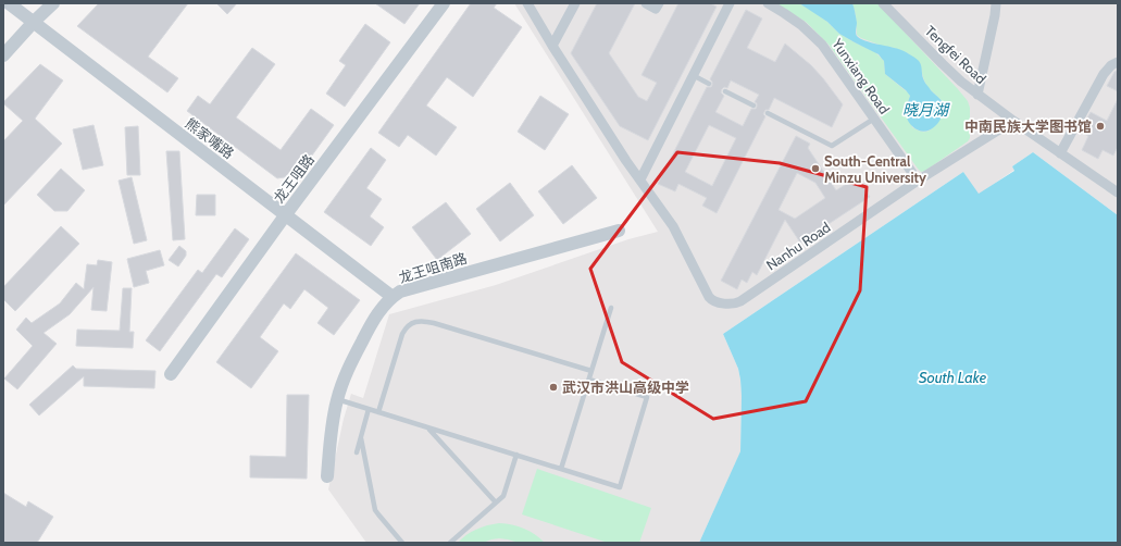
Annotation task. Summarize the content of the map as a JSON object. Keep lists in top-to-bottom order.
{
  "streets": {
    "street": [
      "Tengfei Road",
      "Yunxiang Road",
      "熊家嘴路",
      "龙王咀路",
      "Nanhu Road",
      "龙王咀南路"
    ]
  },
  "crossings": [
    ["Tengfei Road", "Nanhu Road"],
    ["Yunxiang Road", "Nanhu Road"],
    ["熊家嘴路", "龙王咀路"],
    ["熊家嘴路", "龙王咀南路"]
  ],
  "water": ["晓月湖", "South Lake"],
  "places": ["中南民族大学图书馆", "South-Central Minzu University", "武汉市洪山高级中学"]
}
